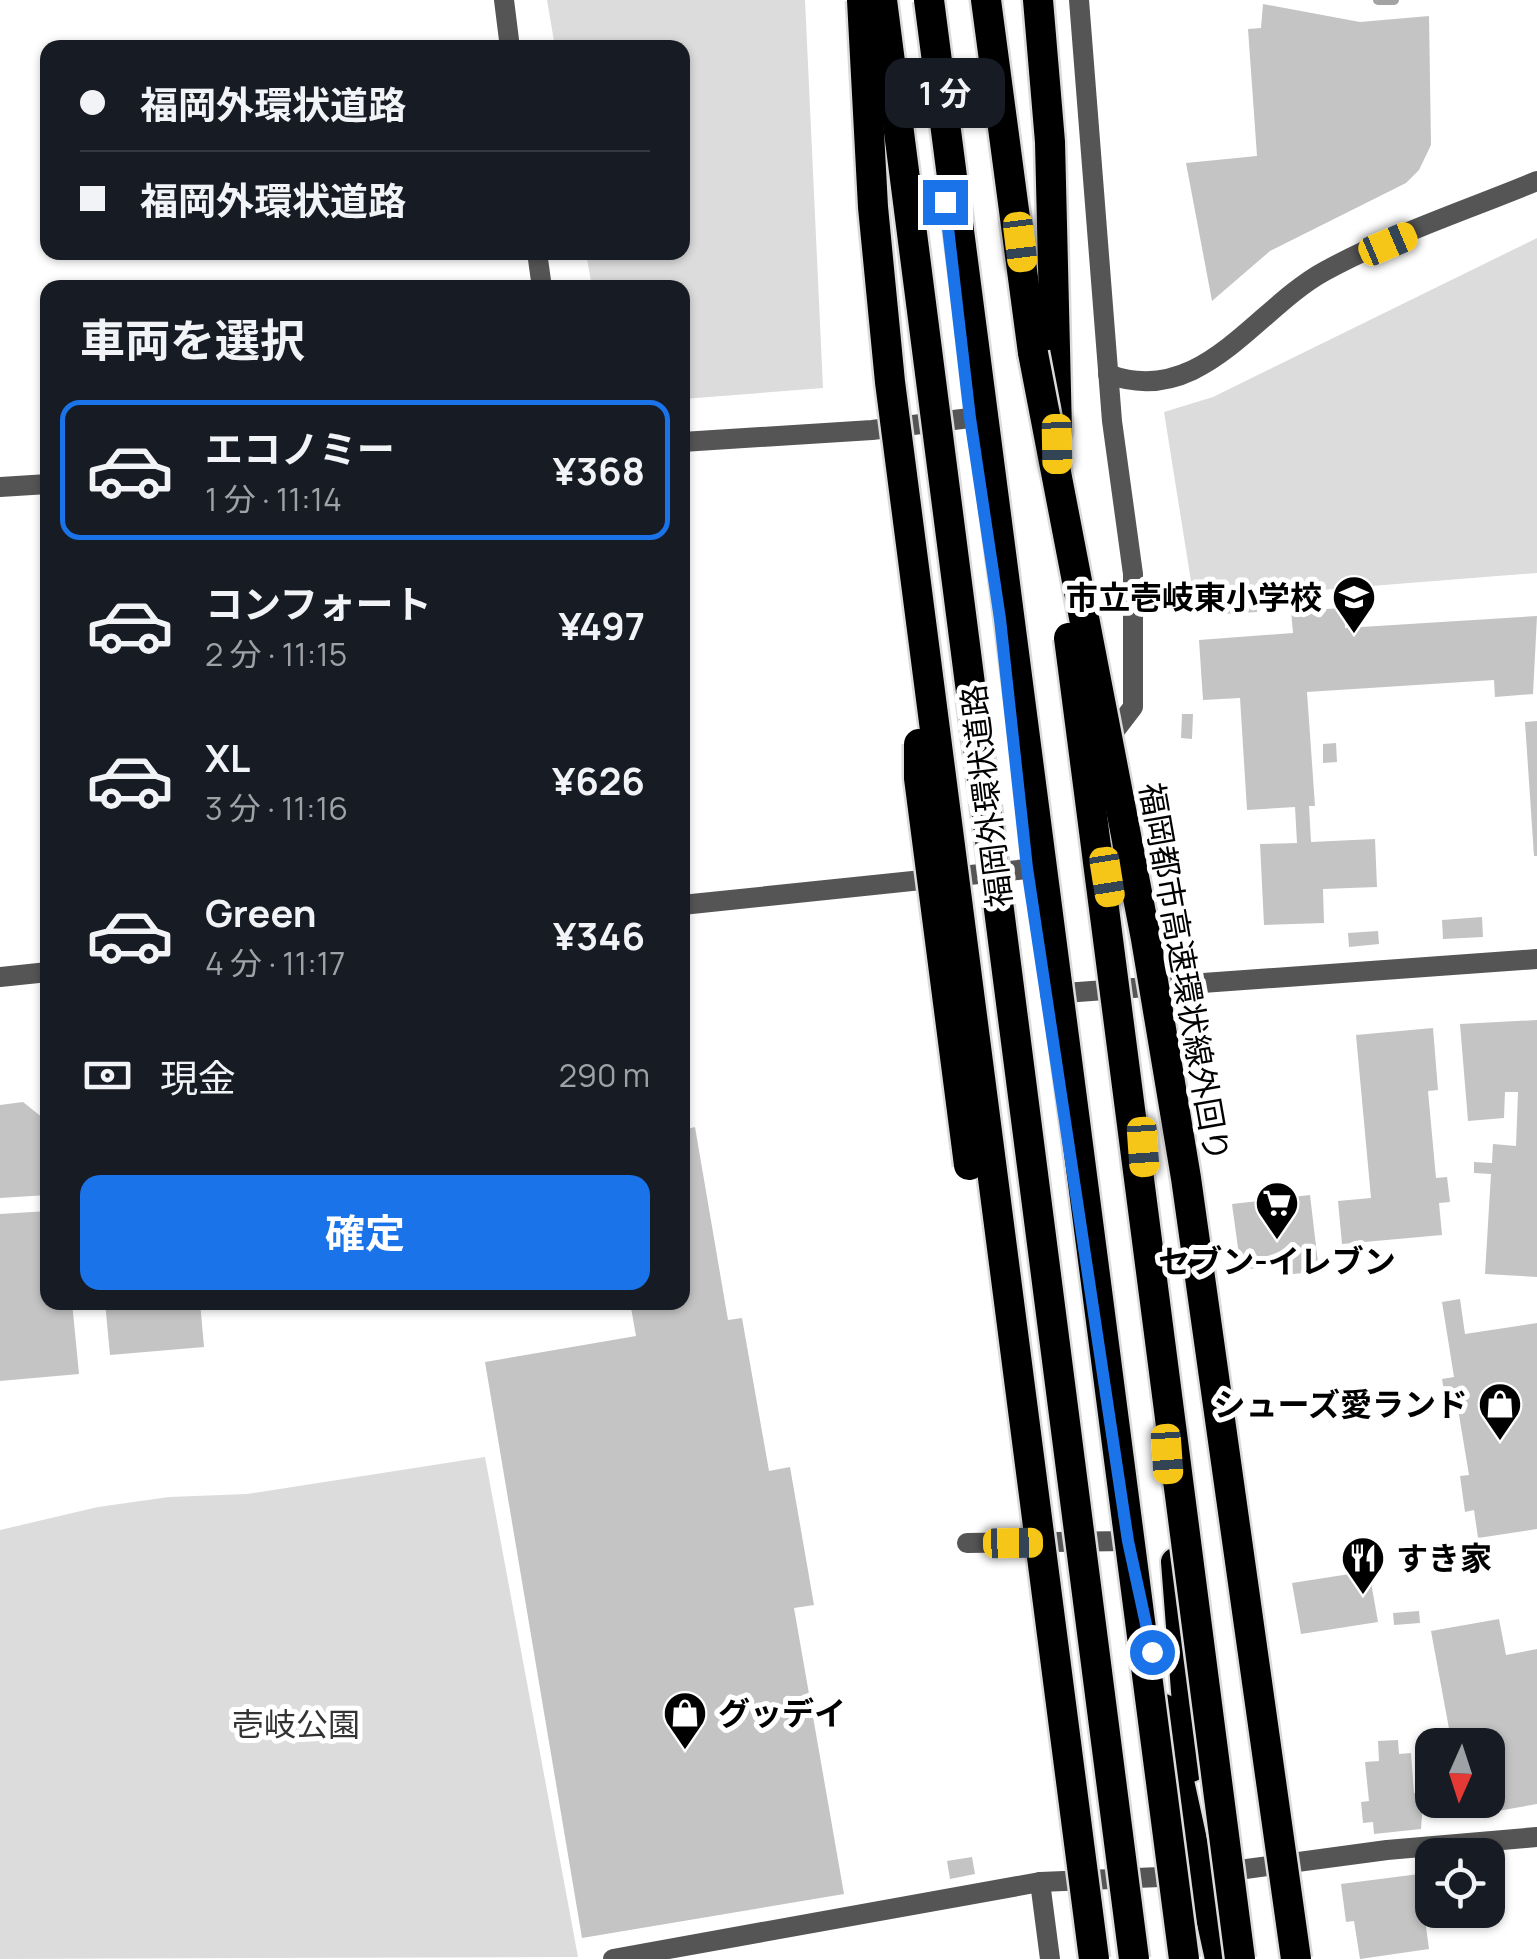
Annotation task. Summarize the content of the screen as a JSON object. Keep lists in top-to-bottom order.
{
  "streets": {
    "highway": ["福岡外環状道路", "福岡都市高速環状線外回り"]
  },
  "crossings": [
    ["福岡外環状道路", "福岡都市高速環状線外回り"]
  ],
  "parks": ["壱岐公園"],
  "places": {
    "school or university": ["市立壱岐東小学校"],
    "supermarket": ["セブン-イレブン"],
    "shop": ["シューズ愛ランド", "グッデイ"],
    "restaurant": ["すき家"]
  },
  "north": "bottom",
  "page": {
    "banner": ["福岡外環状道路", "福岡外環状道路"],
    "bubble": "1 分",
    "heading": "車両を選択",
    "list": [
      {
        "name": "エコノミー",
        "note": "1 分 · 11:14",
        "value": "¥368"
      },
      {
        "name": "コンフォート",
        "note": "2 分 · 11:15",
        "value": "¥497"
      },
      {
        "name": "XL",
        "note": "3 分 · 11:16",
        "value": "¥626"
      },
      {
        "name": "Green",
        "note": "4 分 · 11:17",
        "value": "¥346"
      }
    ],
    "pay": ["現金", "290 m"],
    "buttons": "確定"
  }
}
